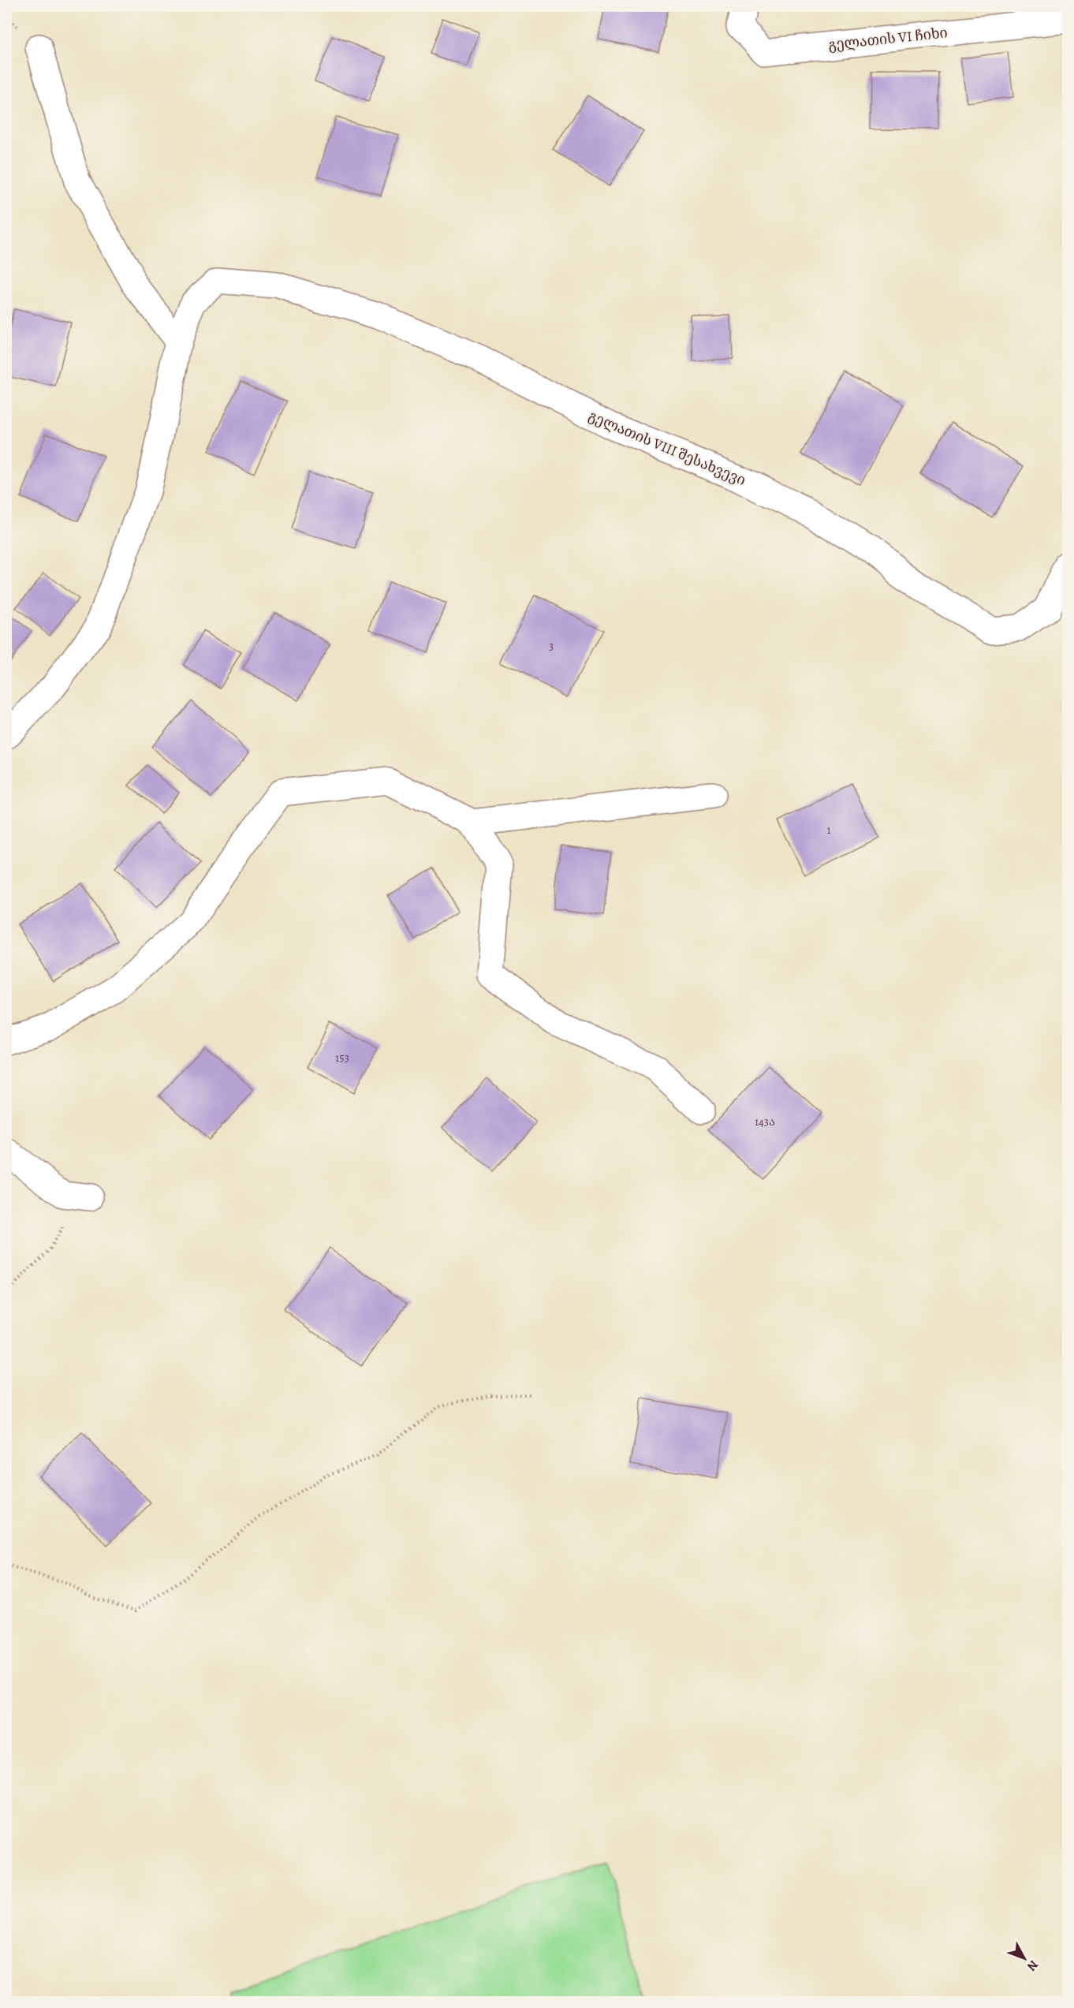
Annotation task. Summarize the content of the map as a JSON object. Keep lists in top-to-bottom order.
{
  "streets": {
    "street": ["გელათის VI ჩიხი", "გელათის VIII შესახვევი"]
  },
  "house_numbers": [
    "3",
    "1",
    "153",
    "143ა"
  ],
  "north": "bottom right"
}
